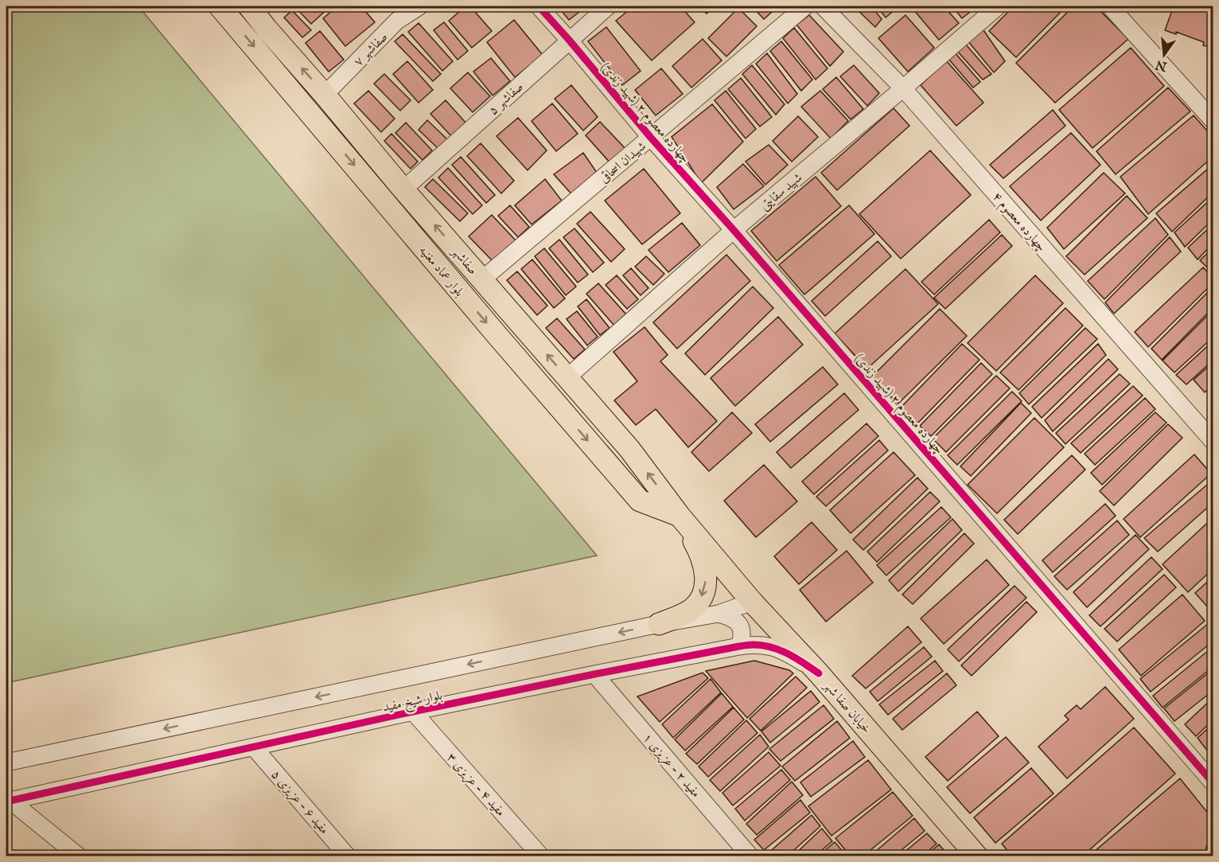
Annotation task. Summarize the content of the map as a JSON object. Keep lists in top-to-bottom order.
{
  "streets": {
    "main road": ["صفاشهر", "بلوار عماد مغنیه", "خیابان صفا شهر"],
    "street": [
      "صفاشهر ۷",
      "صفاشهر ۵",
      "چهارده معصوم ۲ (شهید زندی)",
      "شهیدان اسحاقی",
      "شهید سقایتی",
      "چهارده معصوم ۴",
      "بلوار شیخ مفید",
      "مفید ۲ - عزیزی ۱",
      "مفید ۴ - عزیزی ۳",
      "مفید ۶ - عزیزی ۵"
    ]
  },
  "crossings": [
    ["صفاشهر ۷", "صفاشهر"],
    ["صفاشهر ۵", "چهارده معصوم ۲ (شهید زندی)"],
    ["صفاشهر ۵", "صفاشهر"],
    ["چهارده معصوم ۲ (شهید زندی)", "شهیدان اسحاقی"],
    ["چهارده معصوم ۲ (شهید زندی)", "شهید سقایتی"],
    ["شهیدان اسحاقی", "صفاشهر"],
    ["شهید سقایتی", "چهارده معصوم ۴"],
    ["شهید سقایتی", "صفاشهر"],
    ["صفاشهر", "بلوار عماد مغنیه"],
    ["صفاشهر", "خیابان صفا شهر"],
    ["بلوار عماد مغنیه", "خیابان صفا شهر"],
    ["بلوار شیخ مفید", "خیابان صفا شهر"],
    ["بلوار شیخ مفید", "مفید ۲ - عزیزی ۱"],
    ["بلوار شیخ مفید", "مفید ۴ - عزیزی ۳"],
    ["بلوار شیخ مفید", "مفید ۶ - عزیزی ۵"]
  ],
  "one_way": ["صفاشهر", "بلوار عماد مغنیه"],
  "north": "bottom"
}
